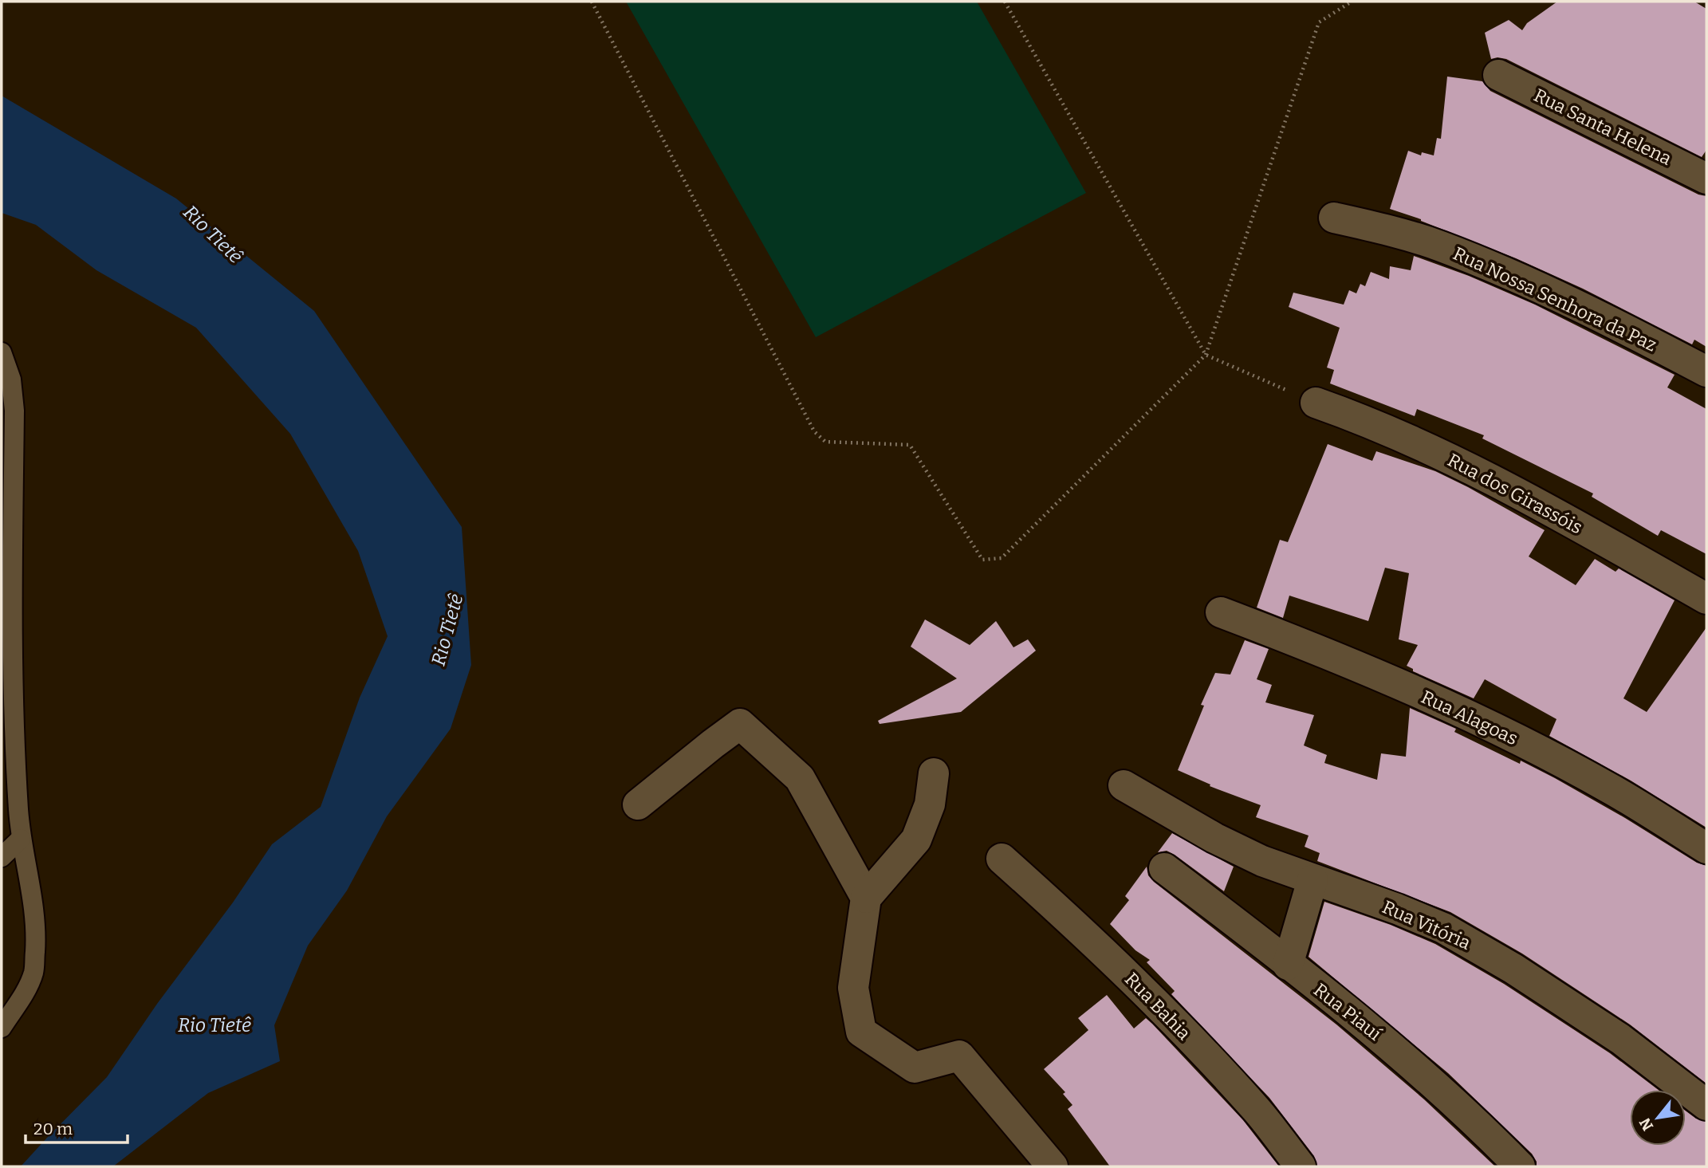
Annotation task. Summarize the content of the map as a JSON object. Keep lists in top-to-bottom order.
{
  "streets": {
    "street": [
      "Rua Santa Helena",
      "Rua Nossa Senhora da Paz",
      "Rua dos Girassóis",
      "Rua Alagoas",
      "Rua Vitória",
      "Rua Bahia",
      "Rua Piauí"
    ]
  },
  "water": ["Rio Tietê"],
  "scale_bar": "20 m",
  "north": "bottom left"
}
